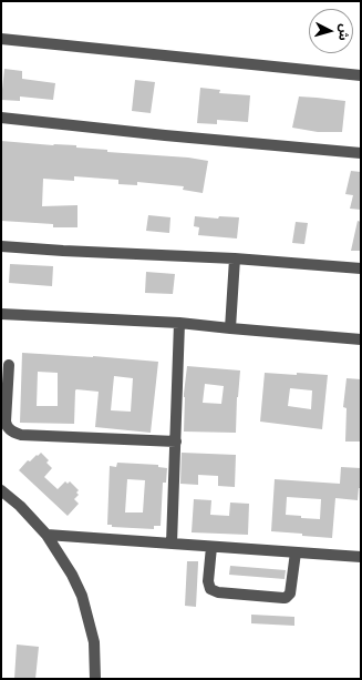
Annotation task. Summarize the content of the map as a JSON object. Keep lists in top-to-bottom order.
{
  "north": "right"
}
